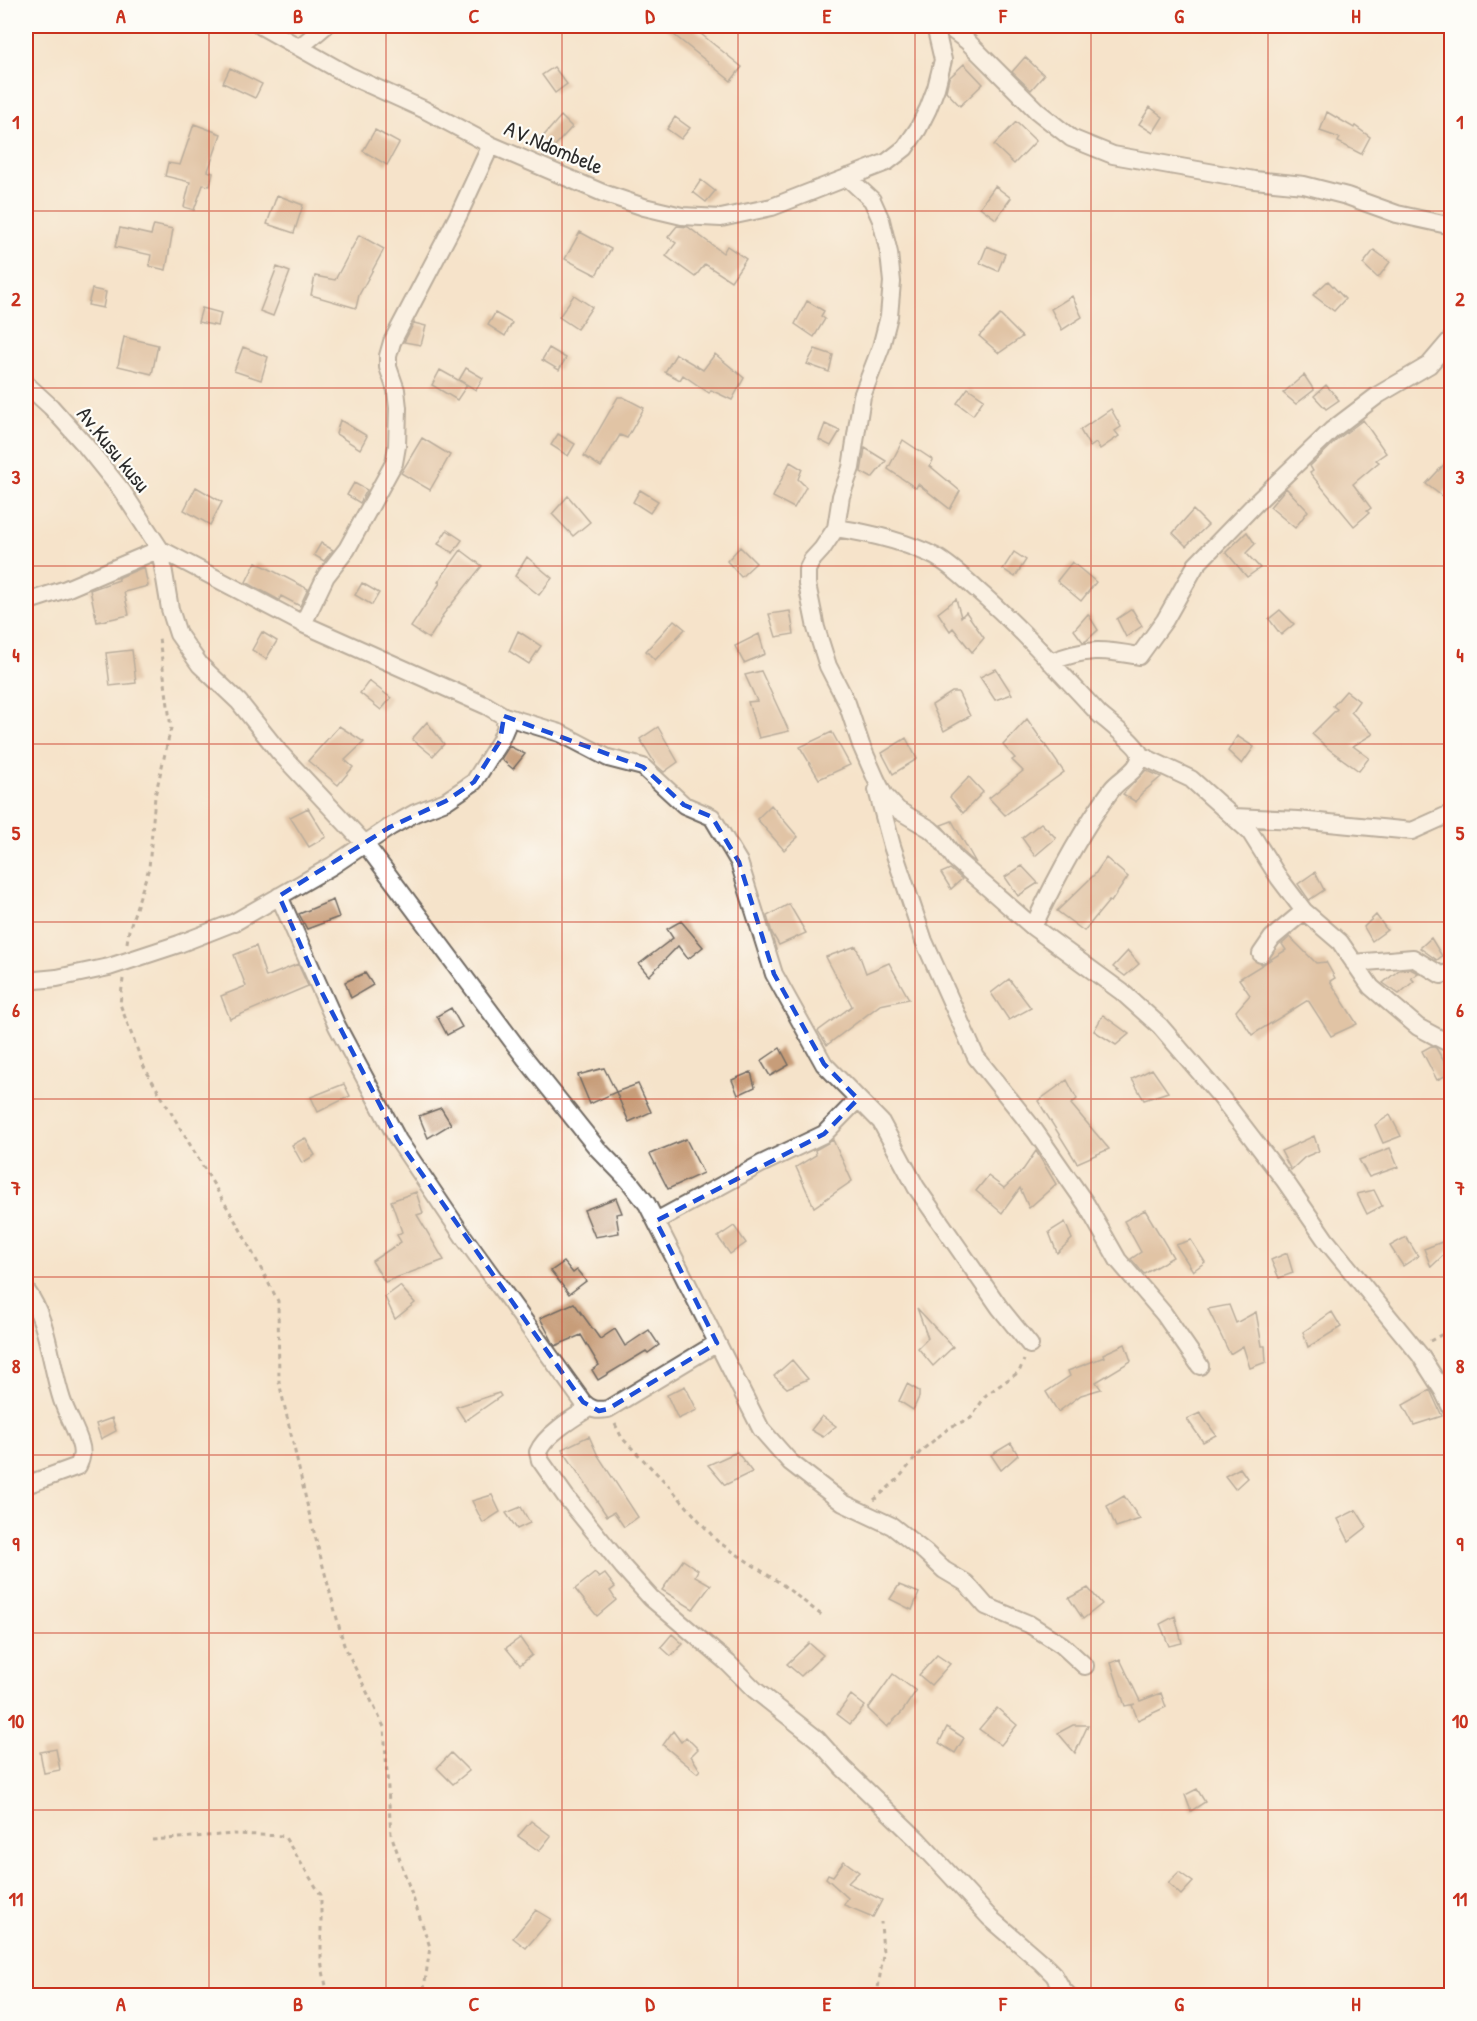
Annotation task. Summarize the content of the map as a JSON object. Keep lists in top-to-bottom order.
{
  "streets": {
    "street": ["AV.Ndombele", "Av.Kusu kusu"]
  },
  "grid": {
    "columns": [
      "A",
      "B",
      "C",
      "D",
      "E",
      "F",
      "G",
      "H"
    ],
    "rows": [
      "1",
      "2",
      "3",
      "4",
      "5",
      "6",
      "7",
      "8",
      "9",
      "10",
      "11"
    ]
  }
}
